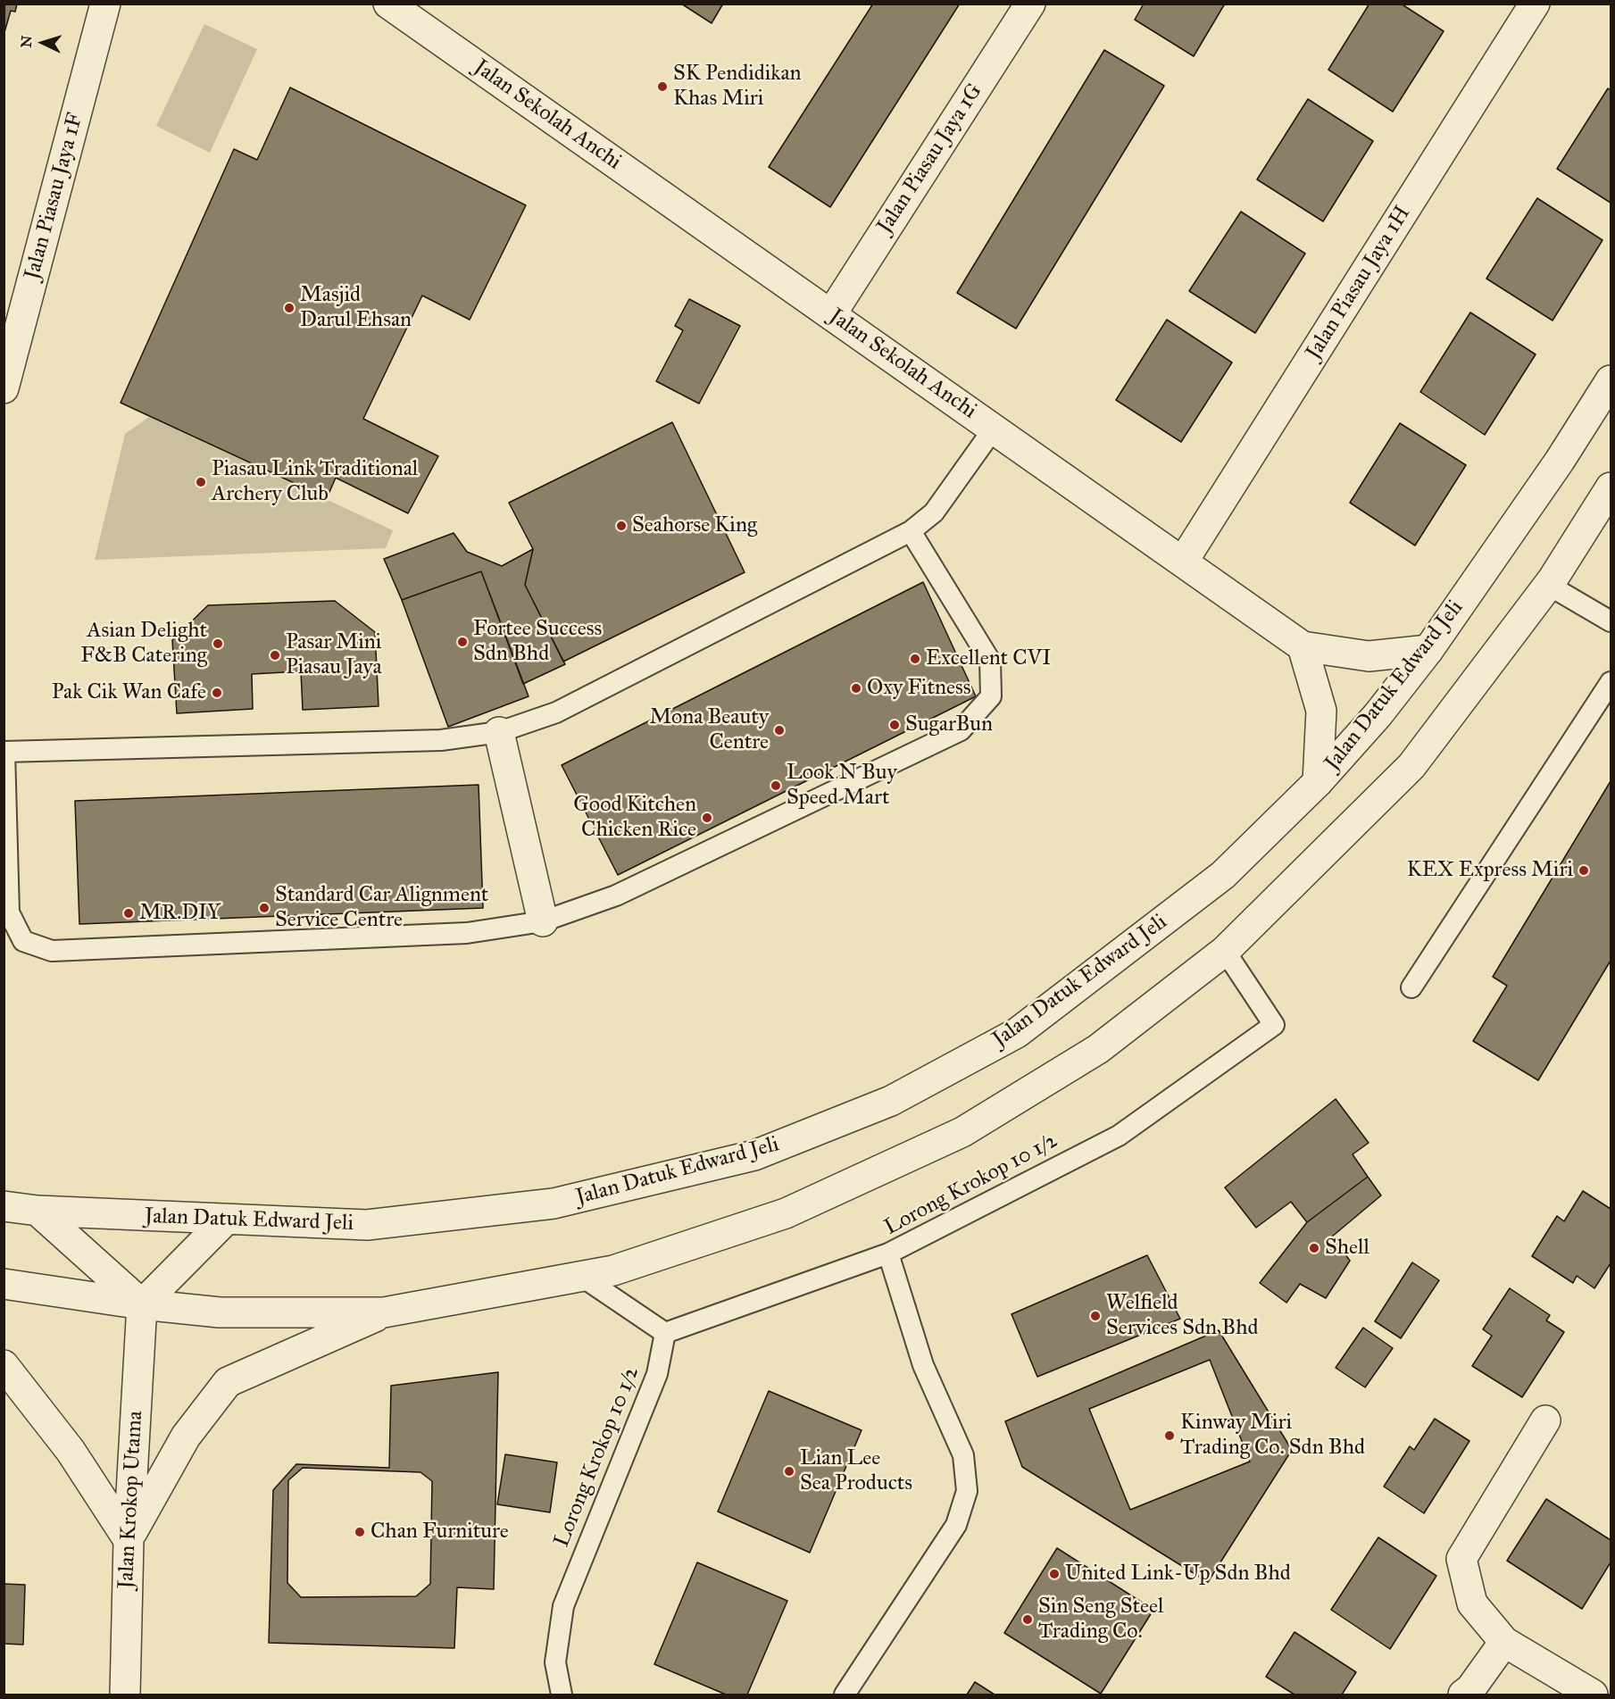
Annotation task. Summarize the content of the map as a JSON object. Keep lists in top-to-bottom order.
{
  "streets": {
    "street": [
      "Jalan Sekolah Anchi",
      "Jalan Piasau Jaya 1G",
      "Jalan Piasau Jaya 1F",
      "Jalan Piasau Jaya 1H",
      "Jalan Datuk Edward Jeli",
      "Jalan Krokop Utama"
    ],
    "lane": ["Lorong Krokop 10 1/2"]
  },
  "crossings": [
    ["Jalan Sekolah Anchi", "Jalan Piasau Jaya 1G"],
    ["Jalan Sekolah Anchi", "Jalan Piasau Jaya 1H"]
  ],
  "places": [
    "SK Pendidikan Khas Miri",
    "Masjid Darul Ehsan",
    "Piasau Link Traditional Archery Club",
    "Seahorse King",
    "Fortee Success Sdn Bhd",
    "Asian Delight F&B Catering",
    "Pasar Mini Piasau Jaya",
    "Excellent CVI",
    "Oxy Fitness",
    "Pak Cik Wan Cafe",
    "SugarBun",
    "Mona Beauty Centre",
    "Look N Buy Speed Mart",
    "Good Kitchen Chicken Rice",
    "KEX Express Miri",
    "Standard Car Alignment Service Centre",
    "MR.DIY",
    "Shell",
    "Welfield Services Sdn Bhd",
    "Kinway Miri Trading Co. Sdn Bhd",
    "Lian Lee Sea Products",
    "Chan Furniture",
    "United Link-Up Sdn Bhd",
    "Sin Seng Steel Trading Co."
  ],
  "north": "left"
}
